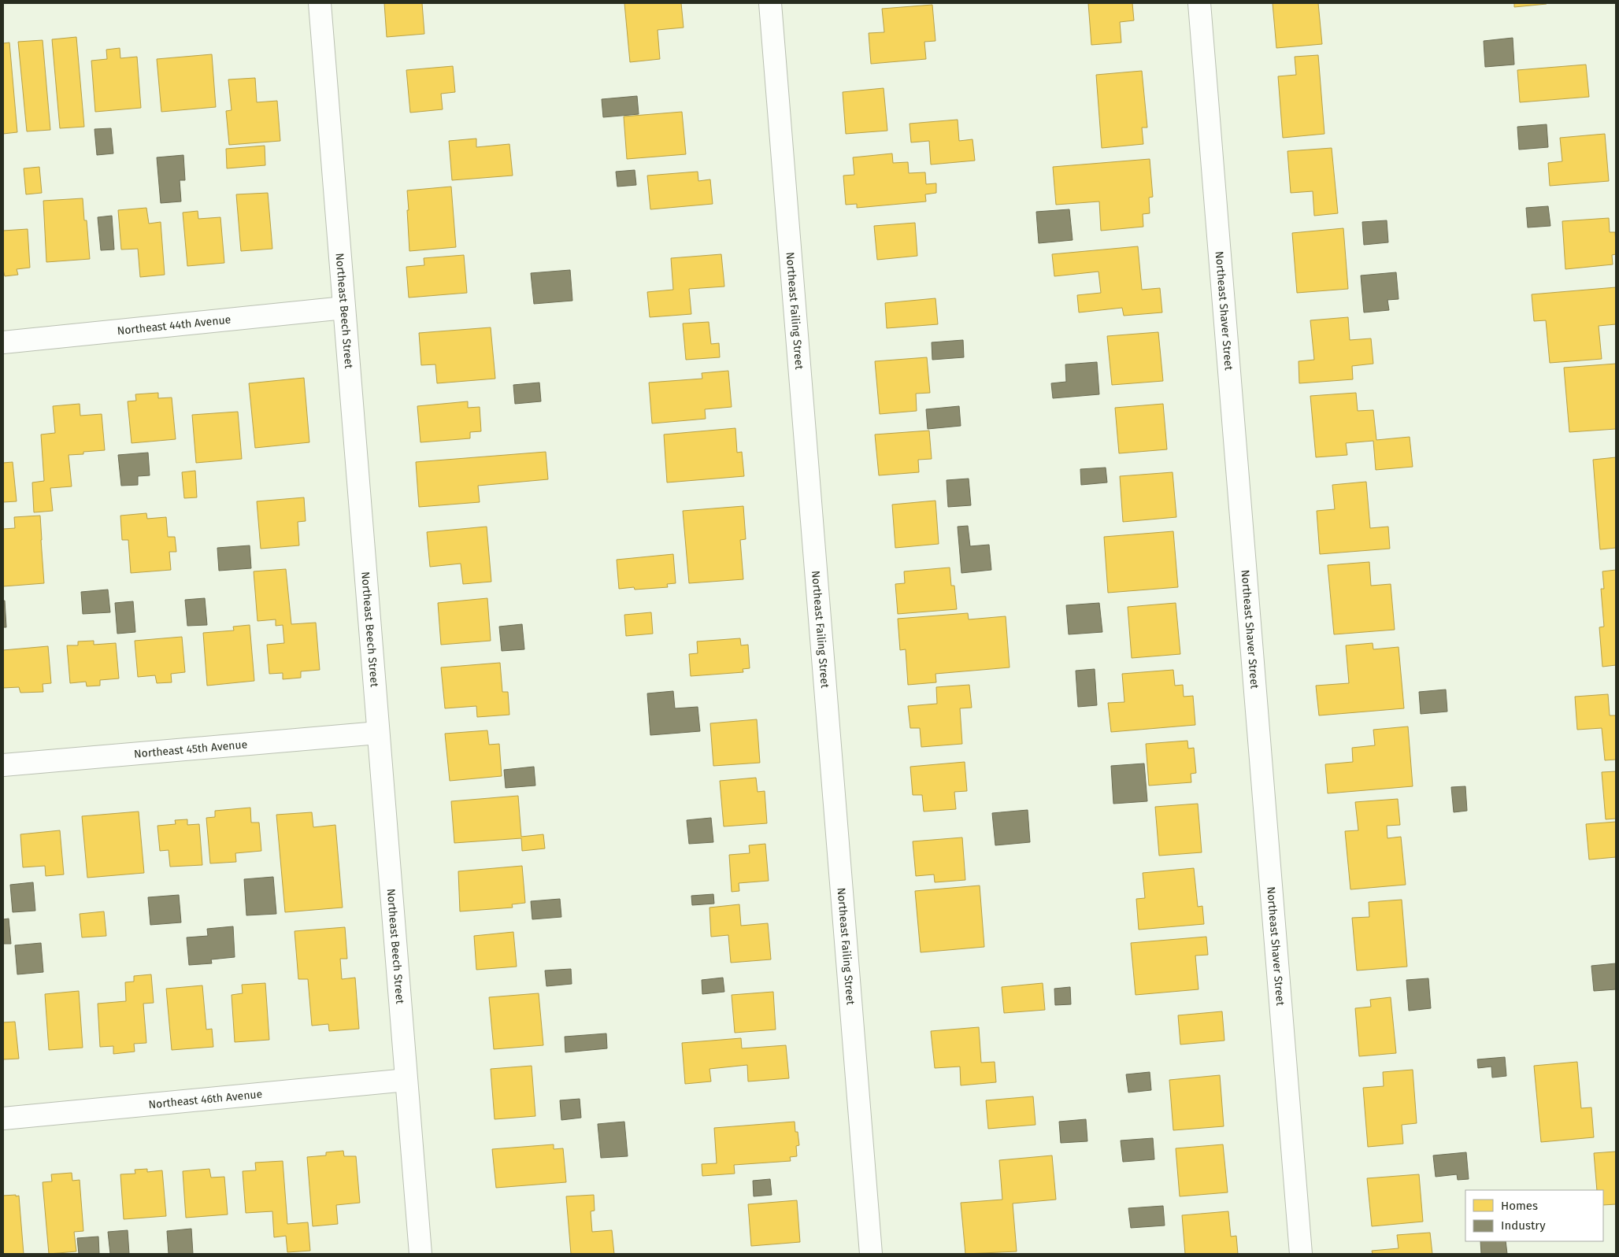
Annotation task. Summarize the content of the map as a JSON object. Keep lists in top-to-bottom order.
{
  "streets": {
    "street": [
      "Northeast Beech Street",
      "Northeast Failing Street",
      "Northeast Shaver Street",
      "Northeast 44th Avenue",
      "Northeast 45th Avenue",
      "Northeast 46th Avenue"
    ]
  },
  "crossings": [
    ["Northeast Beech Street", "Northeast 44th Avenue"],
    ["Northeast Beech Street", "Northeast 45th Avenue"],
    ["Northeast Beech Street", "Northeast 46th Avenue"]
  ],
  "legend": ["Homes", "Industry"]
}
